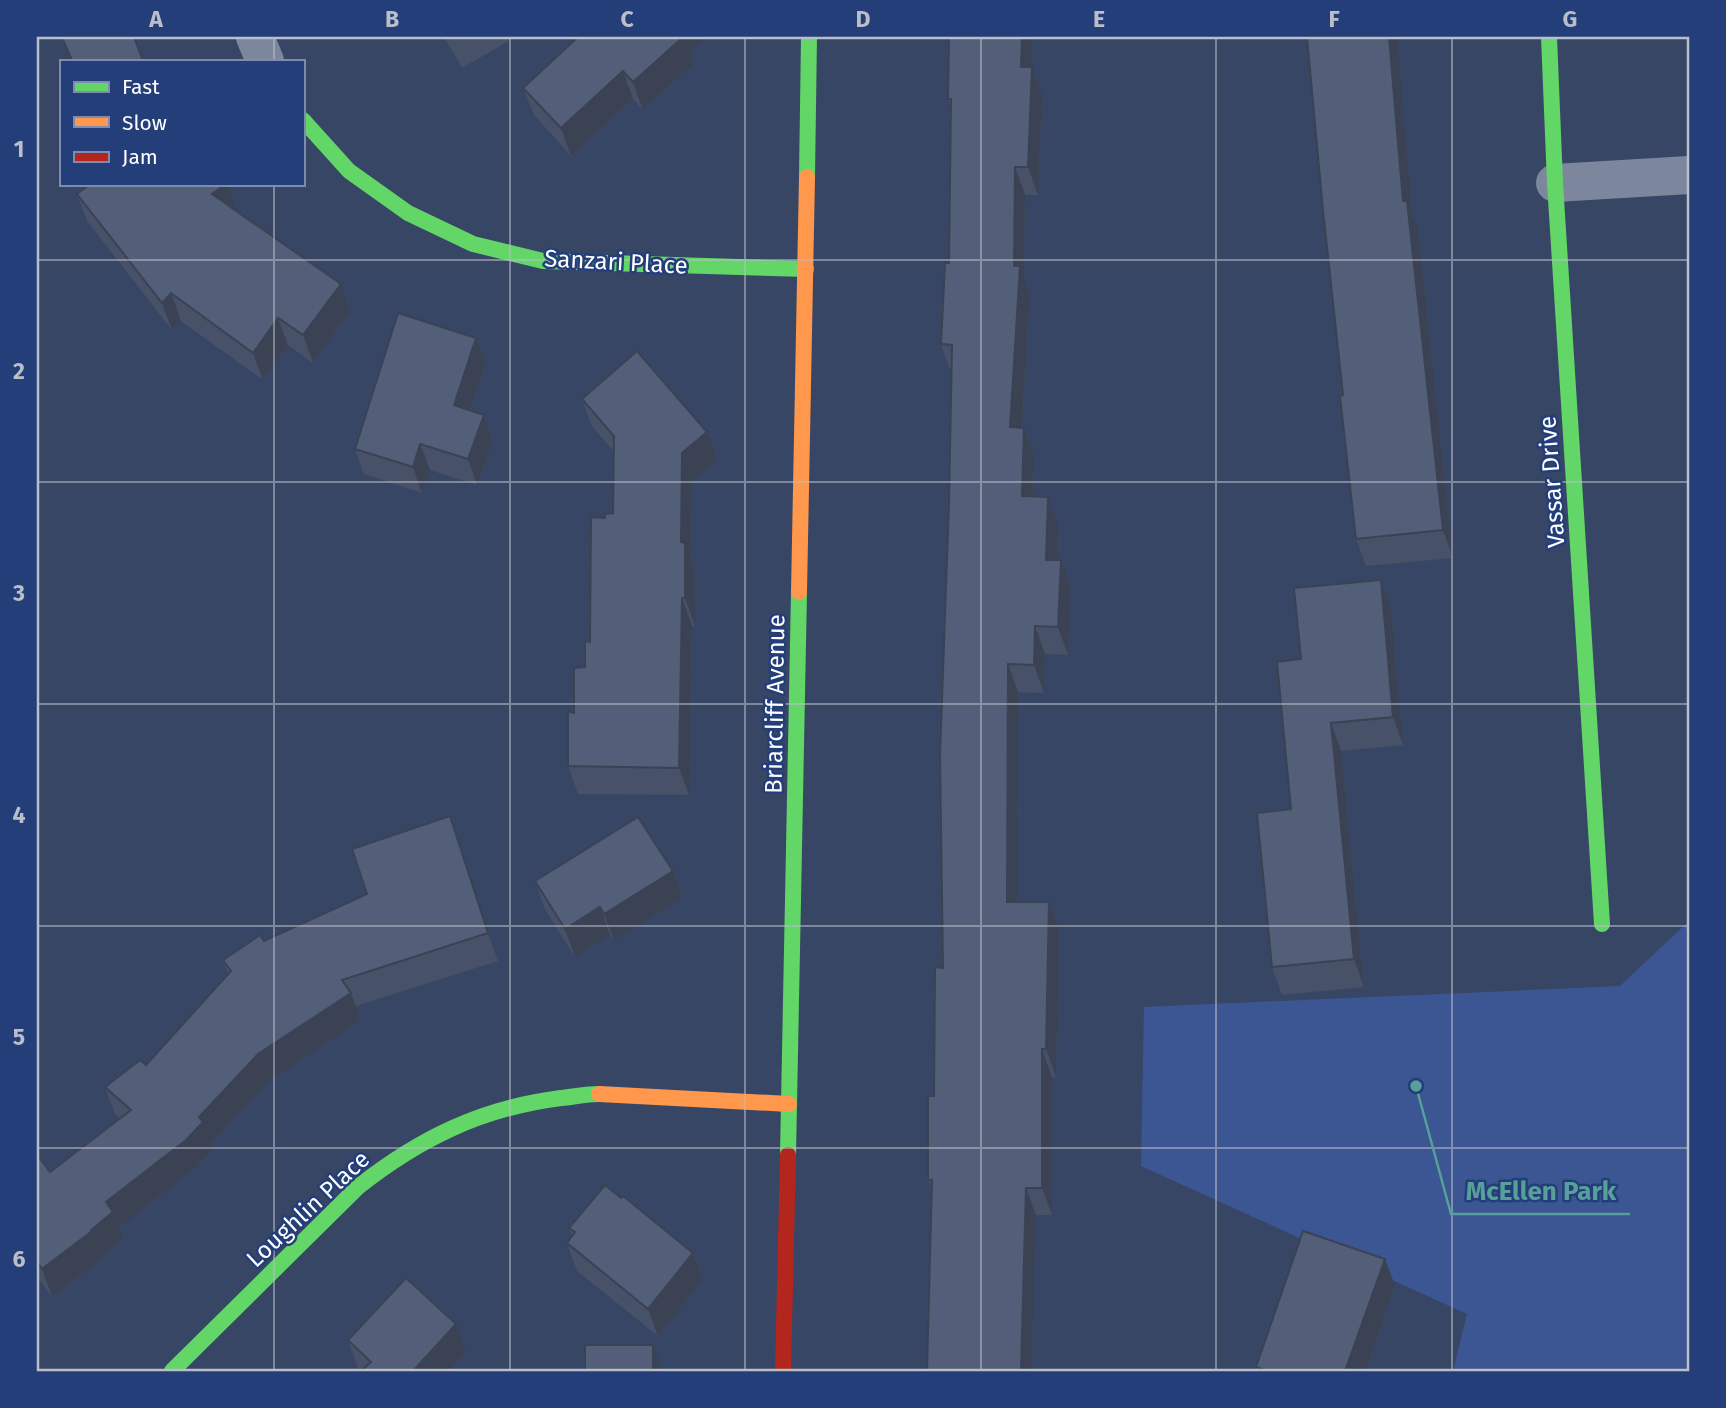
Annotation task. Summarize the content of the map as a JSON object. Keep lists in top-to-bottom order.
{
  "streets": {
    "street": [
      "Sanzari Place",
      "Vassar Drive",
      "Briarcliff Avenue",
      "Loughlin Place"
    ]
  },
  "crossings": [
    ["Sanzari Place", "Briarcliff Avenue"],
    ["Briarcliff Avenue", "Loughlin Place"]
  ],
  "places": ["McEllen Park"],
  "legend": ["Fast", "Slow", "Jam"],
  "grid": {
    "columns": [
      "A",
      "B",
      "C",
      "D",
      "E",
      "F",
      "G"
    ],
    "rows": [
      "1",
      "2",
      "3",
      "4",
      "5",
      "6"
    ]
  }
}
